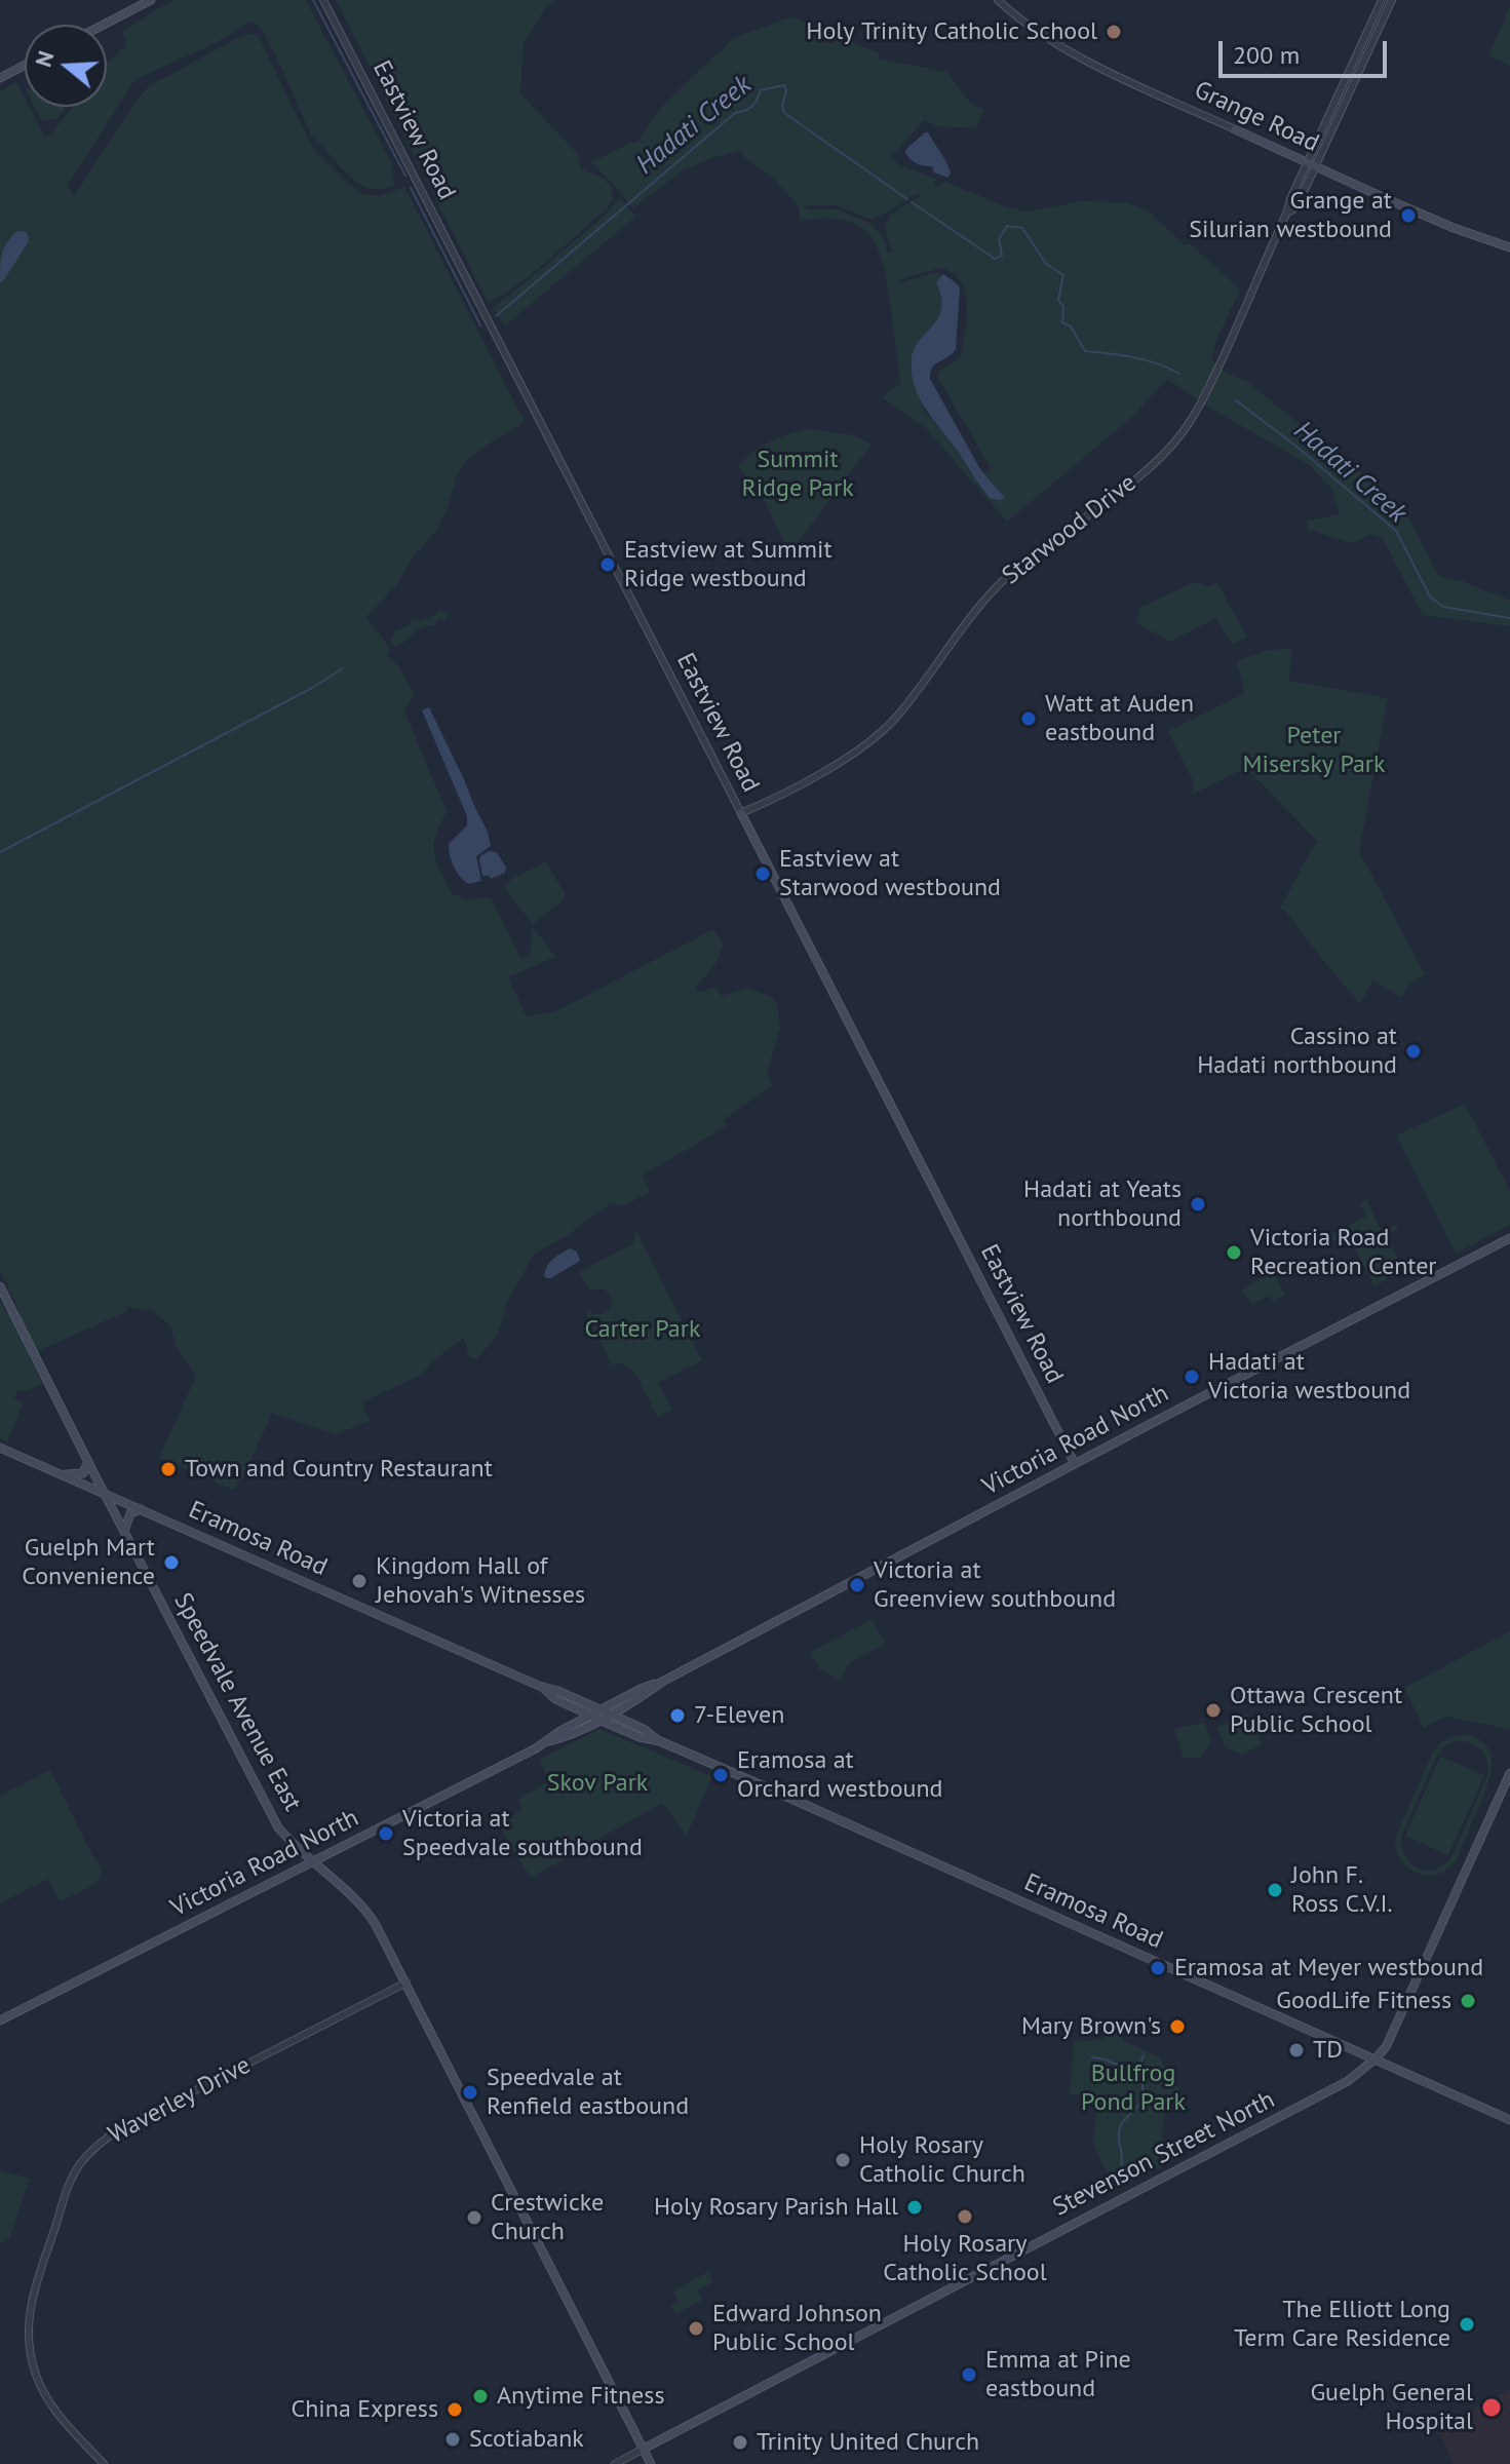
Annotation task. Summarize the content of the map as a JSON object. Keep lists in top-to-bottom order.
{
  "streets": {
    "main road": [
      "Grange Road",
      "Eastview Road",
      "Victoria Road North",
      "Eramosa Road",
      "Speedvale Avenue East",
      "Stevenson Street North"
    ],
    "street": ["Starwood Drive", "Waverley Drive"]
  },
  "crossings": [
    ["Grange Road", "Starwood Drive"],
    ["Eastview Road", "Starwood Drive"],
    ["Eastview Road", "Victoria Road North"],
    ["Victoria Road North", "Eramosa Road"],
    ["Victoria Road North", "Speedvale Avenue East"],
    ["Eramosa Road", "Speedvale Avenue East"],
    ["Eramosa Road", "Stevenson Street North"],
    ["Speedvale Avenue East", "Waverley Drive"],
    ["Speedvale Avenue East", "Stevenson Street North"]
  ],
  "water": ["Hadati Creek"],
  "parks": [
    "Summit Ridge Park",
    "Peter Misersky Park",
    "Carter Park",
    "Skov Park",
    "Bullfrog Pond Park"
  ],
  "places": [
    "Holy Trinity Catholic School",
    "Grange at Silurian westbound",
    "Eastview at Summit Ridge westbound",
    "Watt at Auden eastbound",
    "Eastview at Starwood westbound",
    "Cassino at Hadati northbound",
    "Hadati at Yeats northbound",
    "Victoria Road Recreation Center",
    "Hadati at Victoria westbound",
    "Town and Country Restaurant",
    "Guelph Mart Convenience",
    "Kingdom Hall of Jehovah's Witnesses",
    "Victoria at Greenview southbound",
    "Ottawa Crescent Public School",
    "7-Eleven",
    "Eramosa at Orchard westbound",
    "Victoria at Speedvale southbound",
    "John F. Ross C.V.I.",
    "Eramosa at Meyer westbound",
    "GoodLife Fitness",
    "Mary Brown's",
    "TD",
    "Speedvale at Renfield eastbound",
    "Holy Rosary Catholic Church",
    "Holy Rosary Parish Hall",
    "Holy Rosary Catholic School",
    "Crestwicke Church",
    "The Elliott Long Term Care Residence",
    "Edward Johnson Public School",
    "Emma at Pine eastbound",
    "Anytime Fitness",
    "Guelph General Hospital",
    "China Express",
    "Scotiabank",
    "Trinity United Church"
  ],
  "scale_bar": "200 m",
  "north": "left"
}
